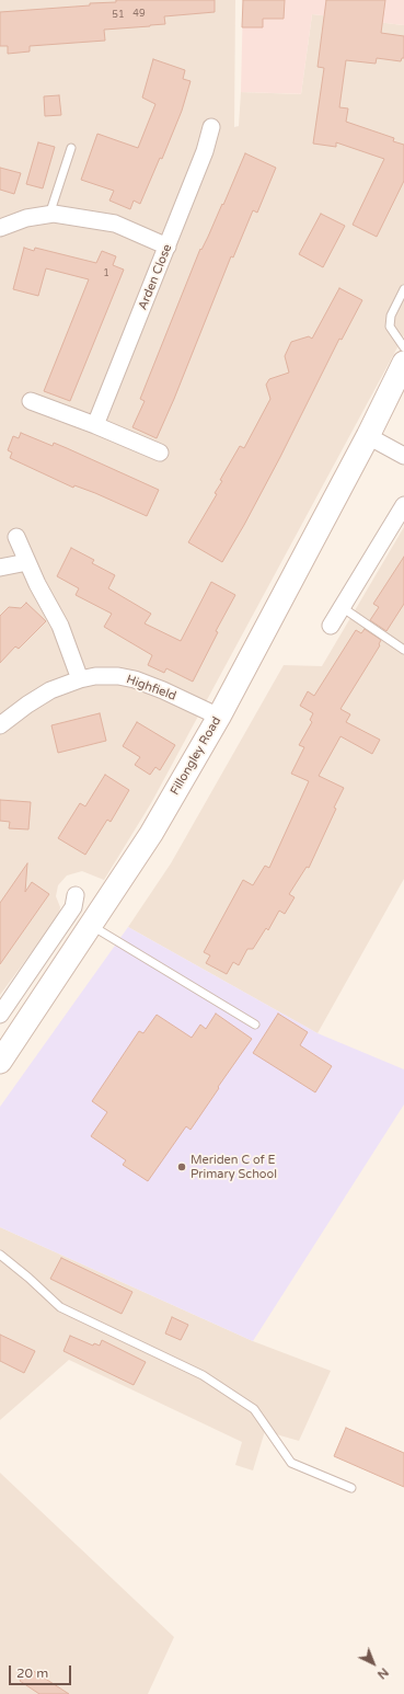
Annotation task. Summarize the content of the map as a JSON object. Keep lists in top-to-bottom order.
{
  "streets": {
    "main road": ["Fillongley Road"],
    "street": ["Arden Close", "Highfield"]
  },
  "crossings": [
    ["Highfield", "Fillongley Road"]
  ],
  "places": ["Meriden C of E Primary School"],
  "house_numbers": ["49", "51", "1"],
  "scale_bar": "20 m",
  "north": "bottom right"
}
